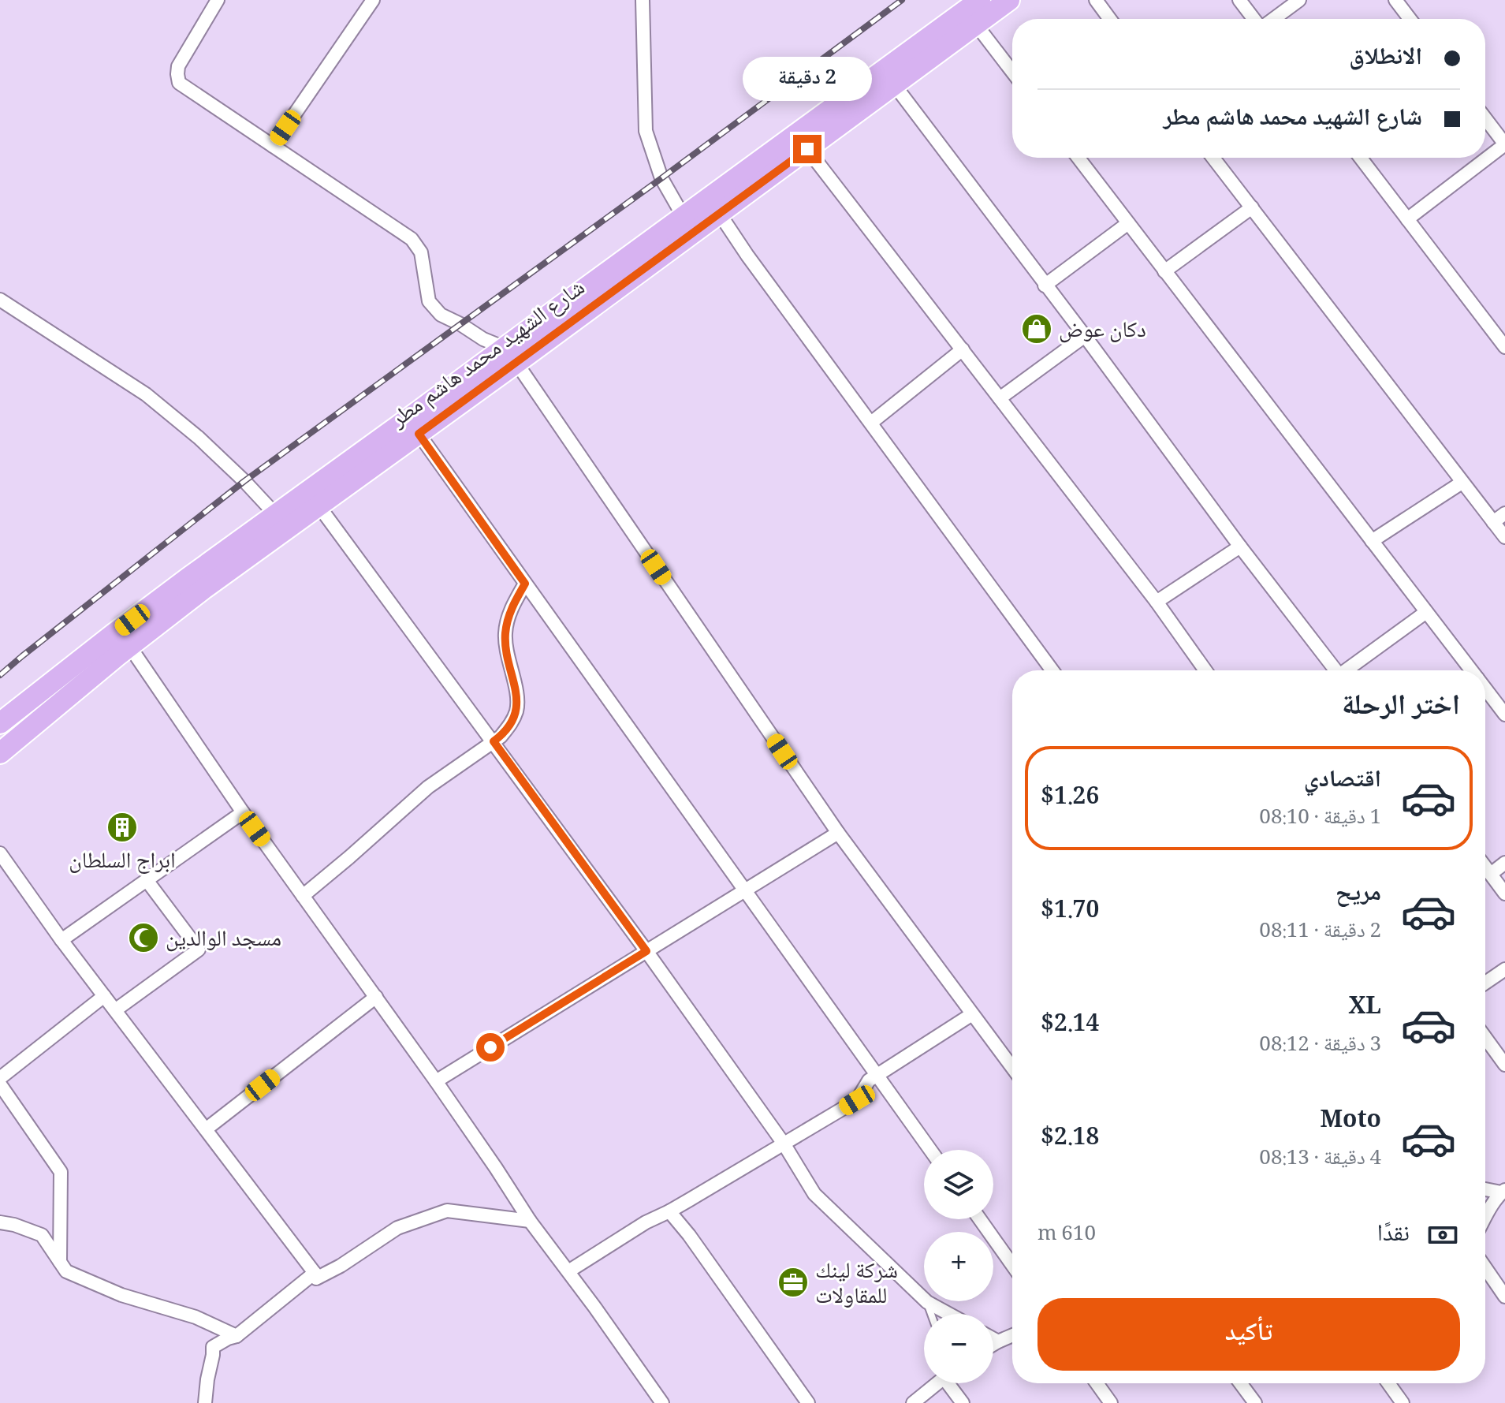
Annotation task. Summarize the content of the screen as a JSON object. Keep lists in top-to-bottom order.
{
  "streets": {
    "main road": ["شارع الشهيد محمد هاشم مطر"]
  },
  "places": {
    "shop": ["دكان عوض"],
    "building": ["ابراج السلطان"],
    "mosque": ["مسجد الوالدين"],
    "office": ["شركة لينك للمقاولات"]
  },
  "page": {
    "banner": ["الانطلاق", "شارع الشهيد محمد هاشم مطر"],
    "bubble": "2 دقيقة",
    "heading": "اختر الرحلة",
    "list": [
      {
        "name": "اقتصادي",
        "note": "1 دقيقة · 08:10",
        "value": "$1.26"
      },
      {
        "name": "مريح",
        "note": "2 دقيقة · 08:11",
        "value": "$1.70"
      },
      {
        "name": "XL",
        "note": "3 دقيقة · 08:12",
        "value": "$2.14"
      },
      {
        "name": "Moto",
        "note": "4 دقيقة · 08:13",
        "value": "$2.18"
      }
    ],
    "map_buttons": ["+", "−"],
    "pay": ["نقدًا", "610 m"],
    "buttons": "تأكيد"
  }
}
